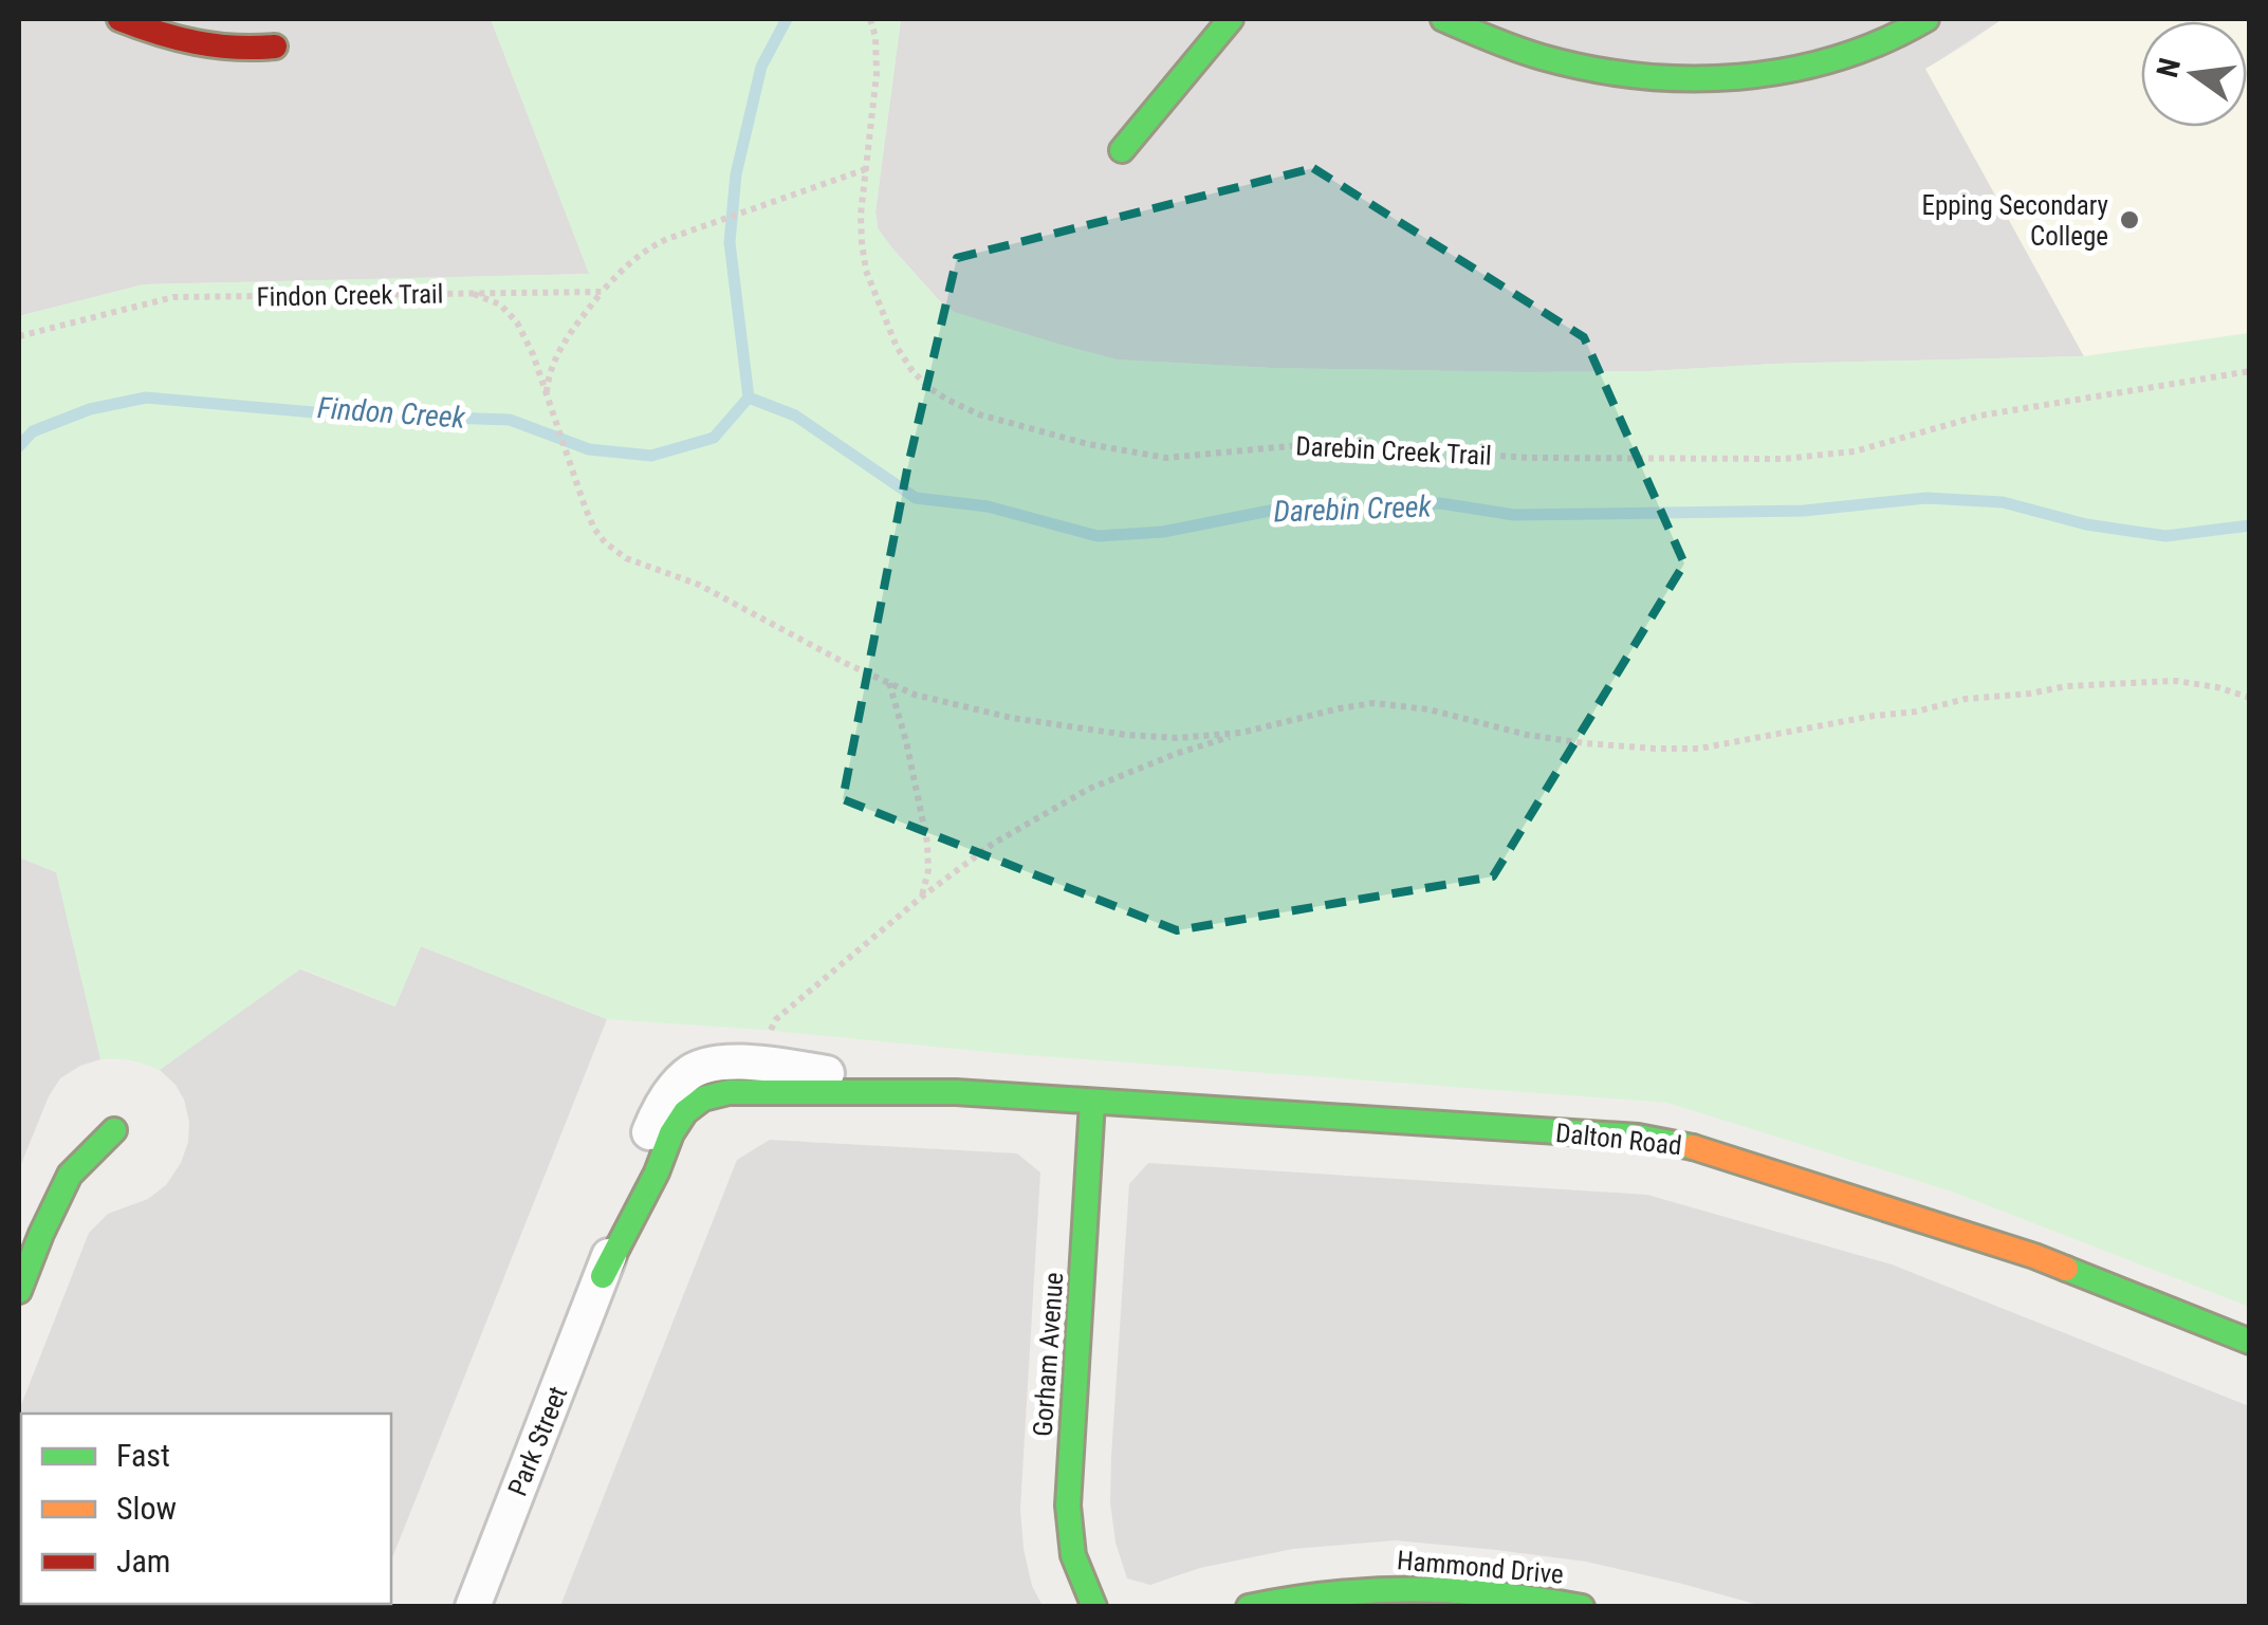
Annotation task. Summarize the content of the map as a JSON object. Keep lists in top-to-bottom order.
{
  "streets": {
    "street": [
      "Dalton Road",
      "Gorham Avenue",
      "Park Street",
      "Hammond Drive"
    ],
    "path": ["Findon Creek Trail", "Darebin Creek Trail"]
  },
  "crossings": [
    ["Dalton Road", "Gorham Avenue"],
    ["Dalton Road", "Park Street"]
  ],
  "water": ["Findon Creek", "Darebin Creek"],
  "places": ["Epping Secondary College"],
  "legend": ["Fast", "Slow", "Jam"],
  "north": "left"
}
